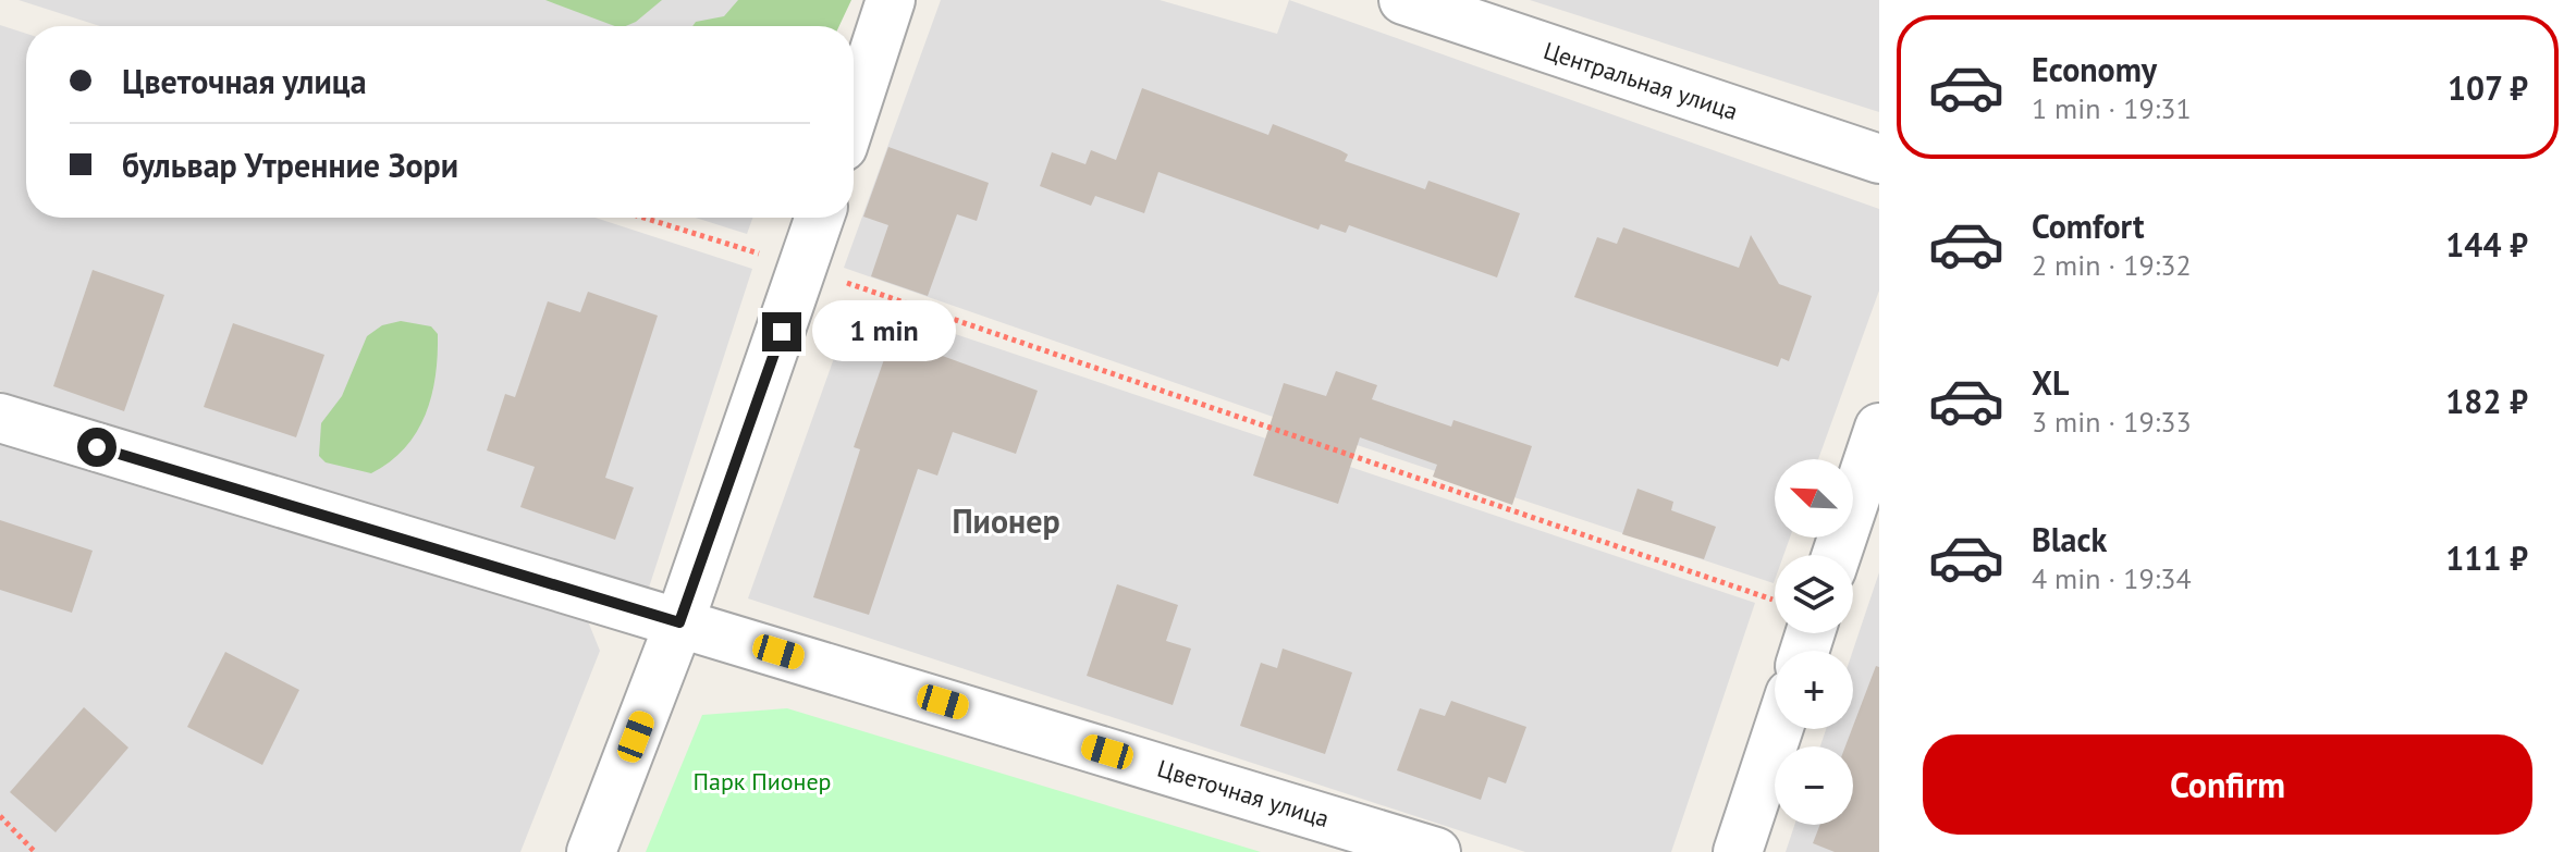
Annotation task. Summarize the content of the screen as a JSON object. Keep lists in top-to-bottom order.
{
  "streets": {
    "street": ["Центральная улица", "Цветочная улица"]
  },
  "districts": ["Пионер"],
  "parks": ["Парк Пионер"],
  "north": "top left",
  "page": {
    "list": [
      {
        "name": "Economy",
        "note": "1 min · 19:31",
        "value": "107 ₽"
      },
      {
        "name": "Comfort",
        "note": "2 min · 19:32",
        "value": "144 ₽"
      },
      {
        "name": "XL",
        "note": "3 min · 19:33",
        "value": "182 ₽"
      },
      {
        "name": "Black",
        "note": "4 min · 19:34",
        "value": "111 ₽"
      }
    ],
    "banner": ["Цветочная улица", "бульвар Утренние Зори"],
    "bubble": "1 min",
    "map_buttons": ["+", "−"],
    "buttons": "Confirm"
  }
}
